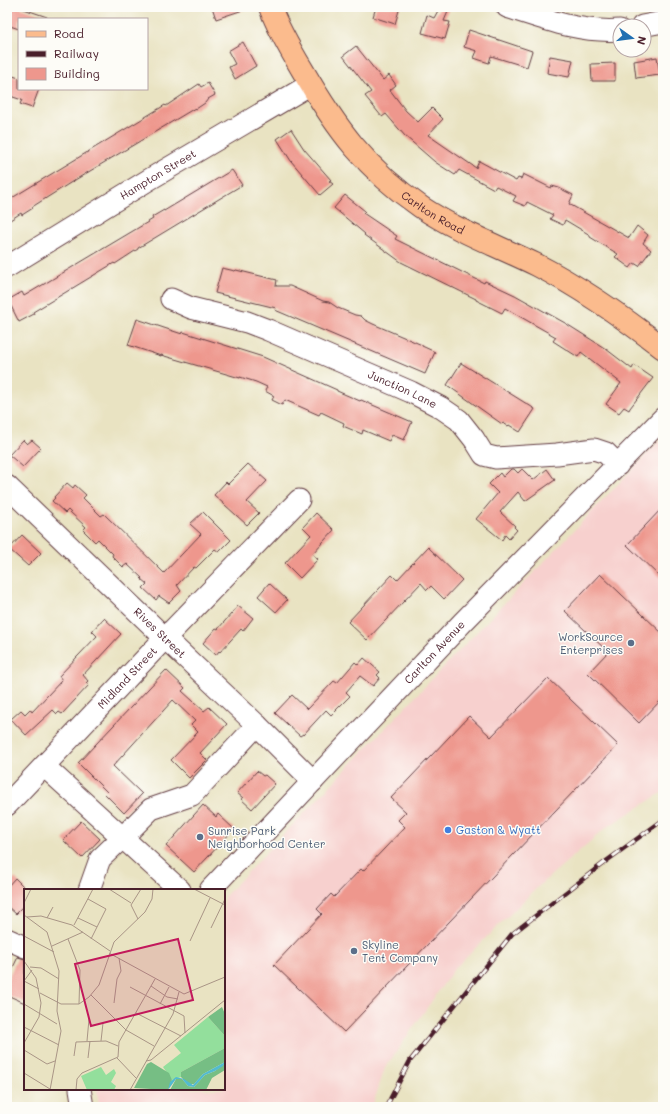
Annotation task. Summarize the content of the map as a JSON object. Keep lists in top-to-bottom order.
{
  "streets": {
    "main road": ["Carlton Road"],
    "street": [
      "Hampton Street",
      "Junction Lane",
      "Rives Street",
      "Carlton Avenue",
      "Midland Street"
    ]
  },
  "crossings": [
    ["Hampton Street", "Carlton Road"],
    ["Junction Lane", "Carlton Avenue"],
    ["Rives Street", "Carlton Avenue"],
    ["Rives Street", "Midland Street"]
  ],
  "places": [
    "WorkSource Enterprises",
    "Gaston & Wyatt",
    "Sunrise Park Neighborhood Center",
    "Skyline Tent Company"
  ],
  "legend": ["Road", "Railway", "Building"],
  "north": "right"
}
